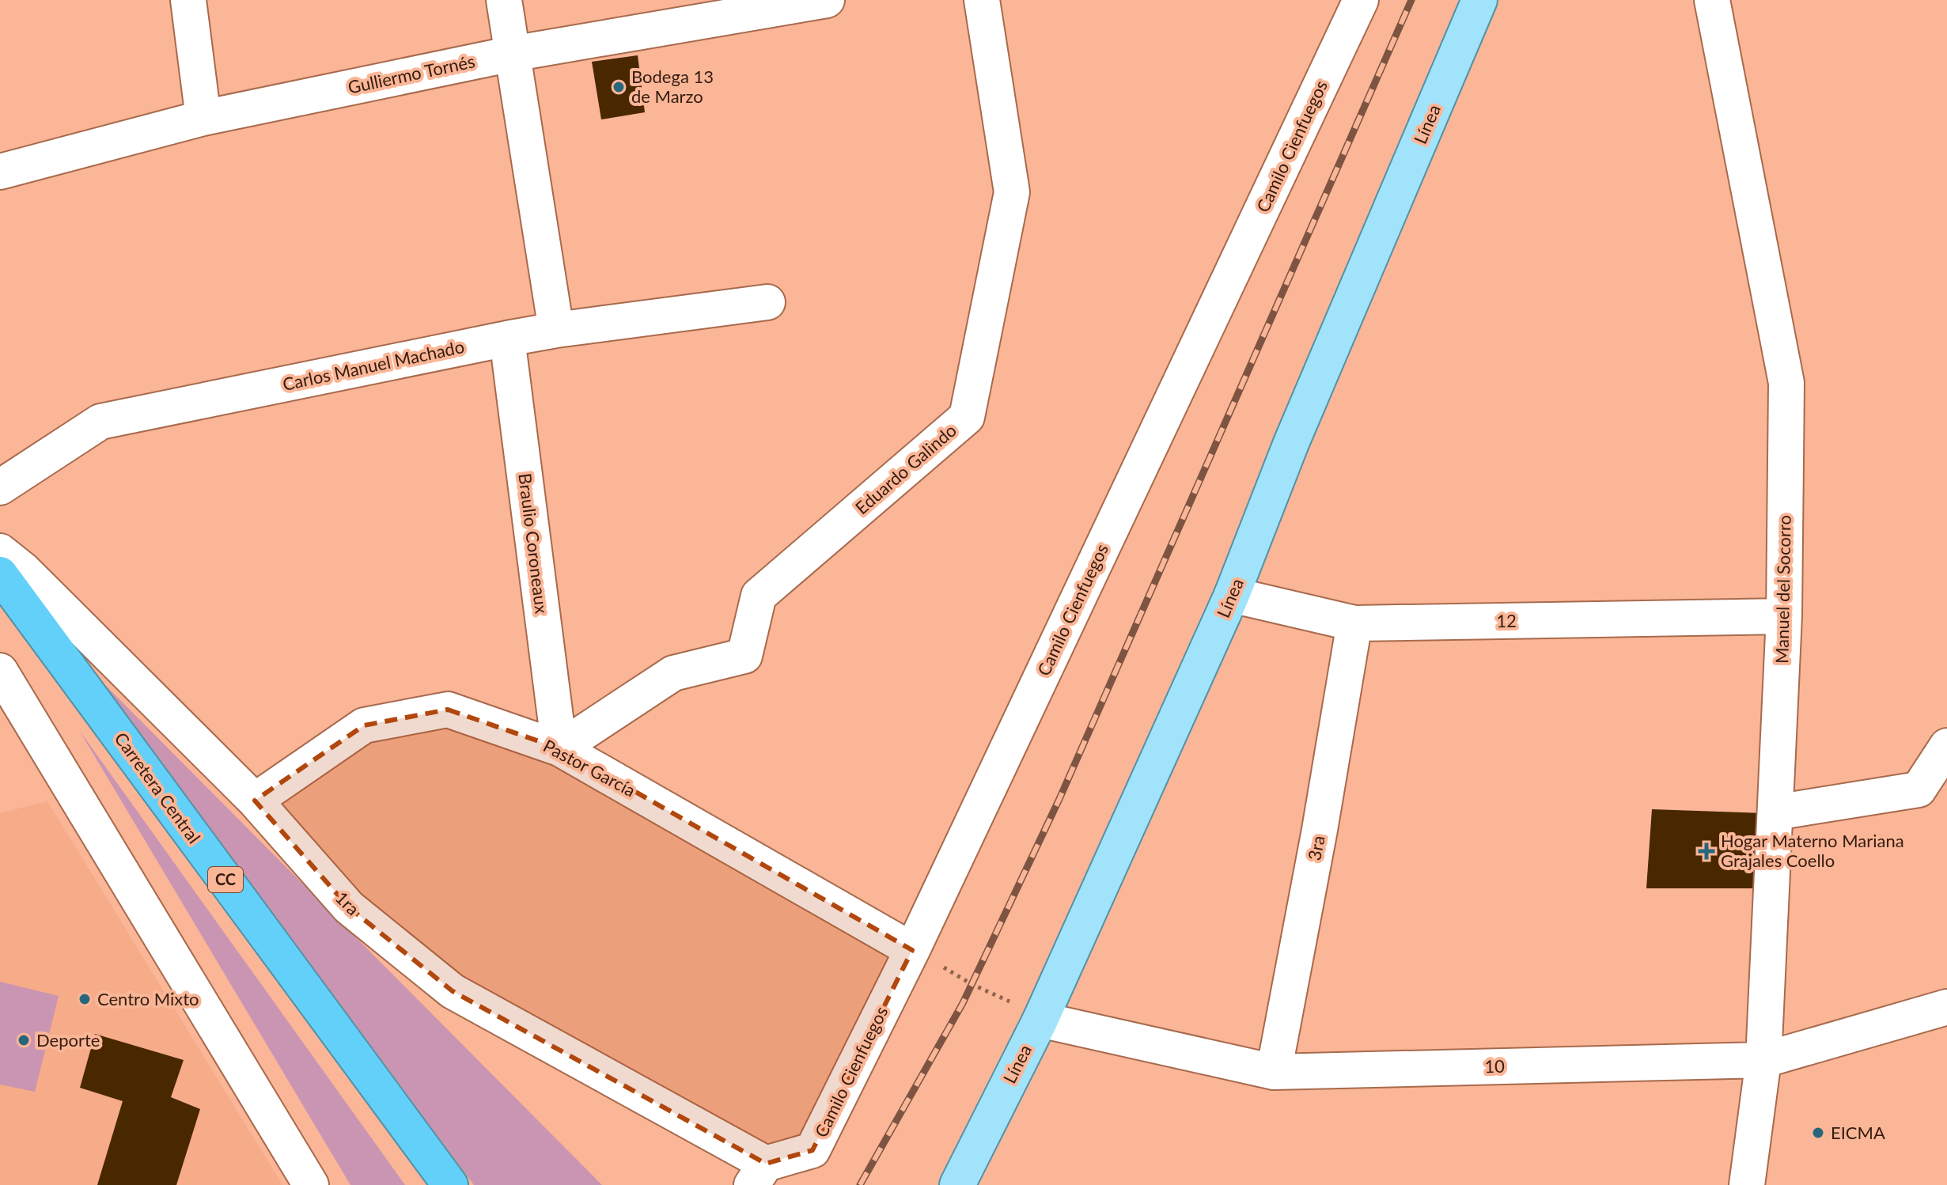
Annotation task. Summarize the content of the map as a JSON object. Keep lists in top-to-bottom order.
{
  "streets": {
    "highway": ["Carretera Central", "CC"],
    "main road": ["Línea"],
    "street": [
      "Gulliermo Tornés",
      "Camilo Cienfuegos",
      "Carlos Manuel Machado",
      "Eduardo Galindo",
      "Braulio Coroneaux",
      "Manuel del Socorro",
      "12",
      "Pastor García",
      "3ra",
      "1ra",
      "10"
    ]
  },
  "crossings": [
    ["Línea", "12"],
    ["Línea", "10"],
    ["Camilo Cienfuegos", "Pastor García"],
    ["Camilo Cienfuegos", "1ra"],
    ["Carlos Manuel Machado", "Braulio Coroneaux"],
    ["Eduardo Galindo", "Braulio Coroneaux"],
    ["Eduardo Galindo", "Pastor García"],
    ["Braulio Coroneaux", "Pastor García"],
    ["Manuel del Socorro", "12"],
    ["Manuel del Socorro", "10"],
    ["12", "3ra"],
    ["Pastor García", "1ra"],
    ["3ra", "10"]
  ],
  "places": {
    "other": [
      "Bodega 13 de Marzo",
      "Centro Mixto",
      "Deporte",
      "EICMA"
    ],
    "health": ["Hogar Materno Mariana Grajales Coello"]
  }
}
